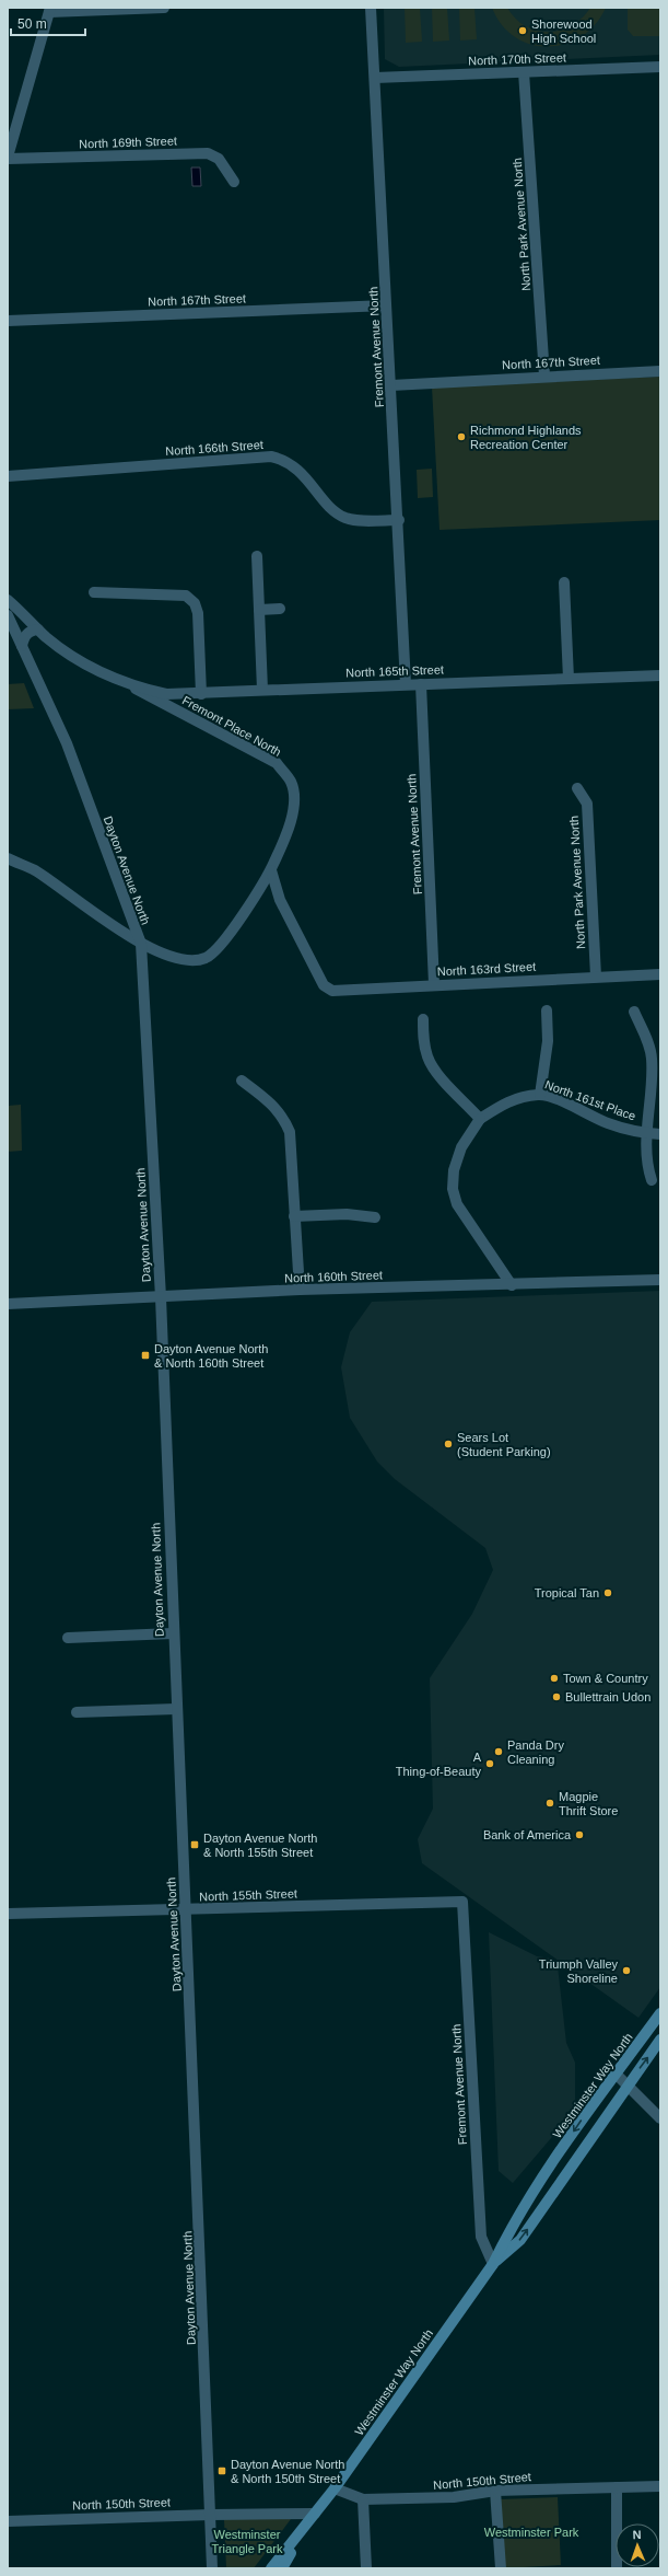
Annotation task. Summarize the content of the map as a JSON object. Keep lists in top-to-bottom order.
{
  "streets": {
    "main road": ["Westminster Way North"],
    "street": [
      "North 170th Street",
      "North 169th Street",
      "North Park Avenue North",
      "North 167th Street",
      "Fremont Avenue North",
      "North 166th Street",
      "North 165th Street",
      "Fremont Place North",
      "Dayton Avenue North",
      "North 163rd Street",
      "North 161st Place",
      "North 160th Street",
      "North 155th Street",
      "North 150th Street"
    ]
  },
  "crossings": [
    ["North 170th Street", "North Park Avenue North"],
    ["North 170th Street", "Fremont Avenue North"],
    ["North Park Avenue North", "North 167th Street"],
    ["North Park Avenue North", "North 163rd Street"],
    ["North 167th Street", "Fremont Avenue North"],
    ["Fremont Avenue North", "North 166th Street"],
    ["Fremont Avenue North", "North 165th Street"],
    ["Fremont Avenue North", "North 163rd Street"],
    ["Fremont Avenue North", "North 155th Street"],
    ["Fremont Avenue North", "Westminster Way North"],
    ["North 165th Street", "Fremont Place North"],
    ["Fremont Place North", "Dayton Avenue North"],
    ["Fremont Place North", "North 163rd Street"],
    ["Dayton Avenue North", "North 160th Street"],
    ["Dayton Avenue North", "North 155th Street"],
    ["Dayton Avenue North", "North 150th Street"],
    ["Westminster Way North", "North 150th Street"]
  ],
  "parks": ["Westminster Park", "Westminster Triangle Park"],
  "places": {
    "other": [
      "Shorewood High School",
      "Richmond Highlands Recreation Center",
      "Sears Lot (Student Parking)",
      "Tropical Tan",
      "Town & Country",
      "Bullettrain Udon",
      "Panda Dry Cleaning",
      "A Thing-of-Beauty",
      "Magpie Thrift Store",
      "Bank of America",
      "Triumph Valley Shoreline"
    ],
    "transit": ["Dayton Avenue North & North 160th Street", "Dayton Avenue North & North 155th Street", "Dayton Avenue North & North 150th Street"]
  },
  "scale_bar": "50 m",
  "north": "top"
}
